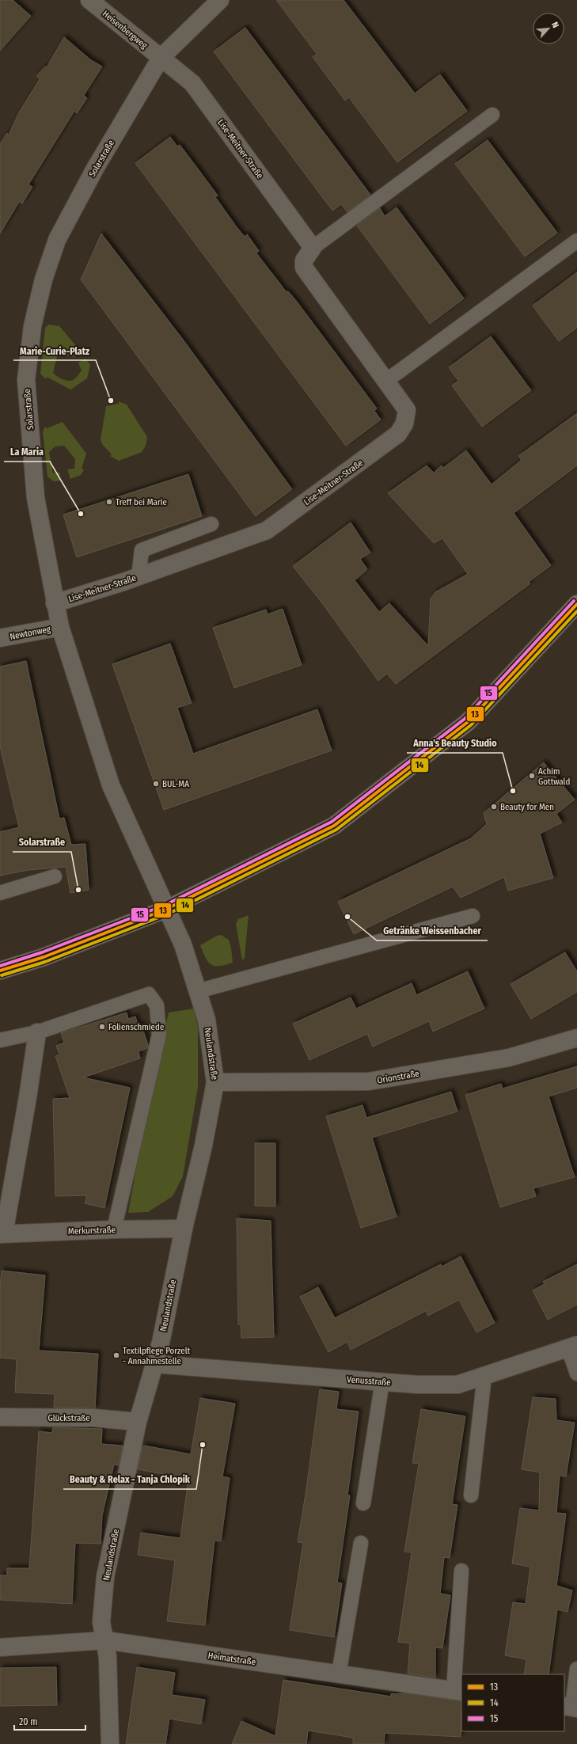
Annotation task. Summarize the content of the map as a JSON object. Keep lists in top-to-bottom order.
{
  "streets": {
    "street": [
      "Heisenbergweg",
      "Lise-Meitner-Straße",
      "Solarstraße",
      "Newtonweg",
      "Neulandstraße",
      "Orionstraße",
      "Merkurstraße",
      "Venusstraße",
      "Glückstraße",
      "Heimatstraße"
    ]
  },
  "crossings": [
    ["Heisenbergweg", "Lise-Meitner-Straße"],
    ["Heisenbergweg", "Solarstraße"],
    ["Lise-Meitner-Straße", "Solarstraße"],
    ["Solarstraße", "Newtonweg"],
    ["Solarstraße", "Neulandstraße"],
    ["Neulandstraße", "Orionstraße"],
    ["Neulandstraße", "Merkurstraße"],
    ["Neulandstraße", "Venusstraße"],
    ["Neulandstraße", "Glückstraße"],
    ["Neulandstraße", "Heimatstraße"]
  ],
  "places": [
    "Marie-Curie-Platz",
    "Treff bei Marie",
    "La Maria",
    "Achim Gottwald",
    "BUL-MA",
    "Anna's Beauty Studio",
    "Beauty for Men",
    "Solarstraße",
    "Getränke Weissenbacher",
    "Folienschmiede",
    "Textilpflege Porzelt - Annahmestelle",
    "Beauty & Relax - Tanja Chlopik"
  ],
  "lines": ["transit line 15", "transit line 13", "transit line 14"],
  "legend": ["13", "14", "15"],
  "scale_bar": "20 m",
  "north": "top right"
}
